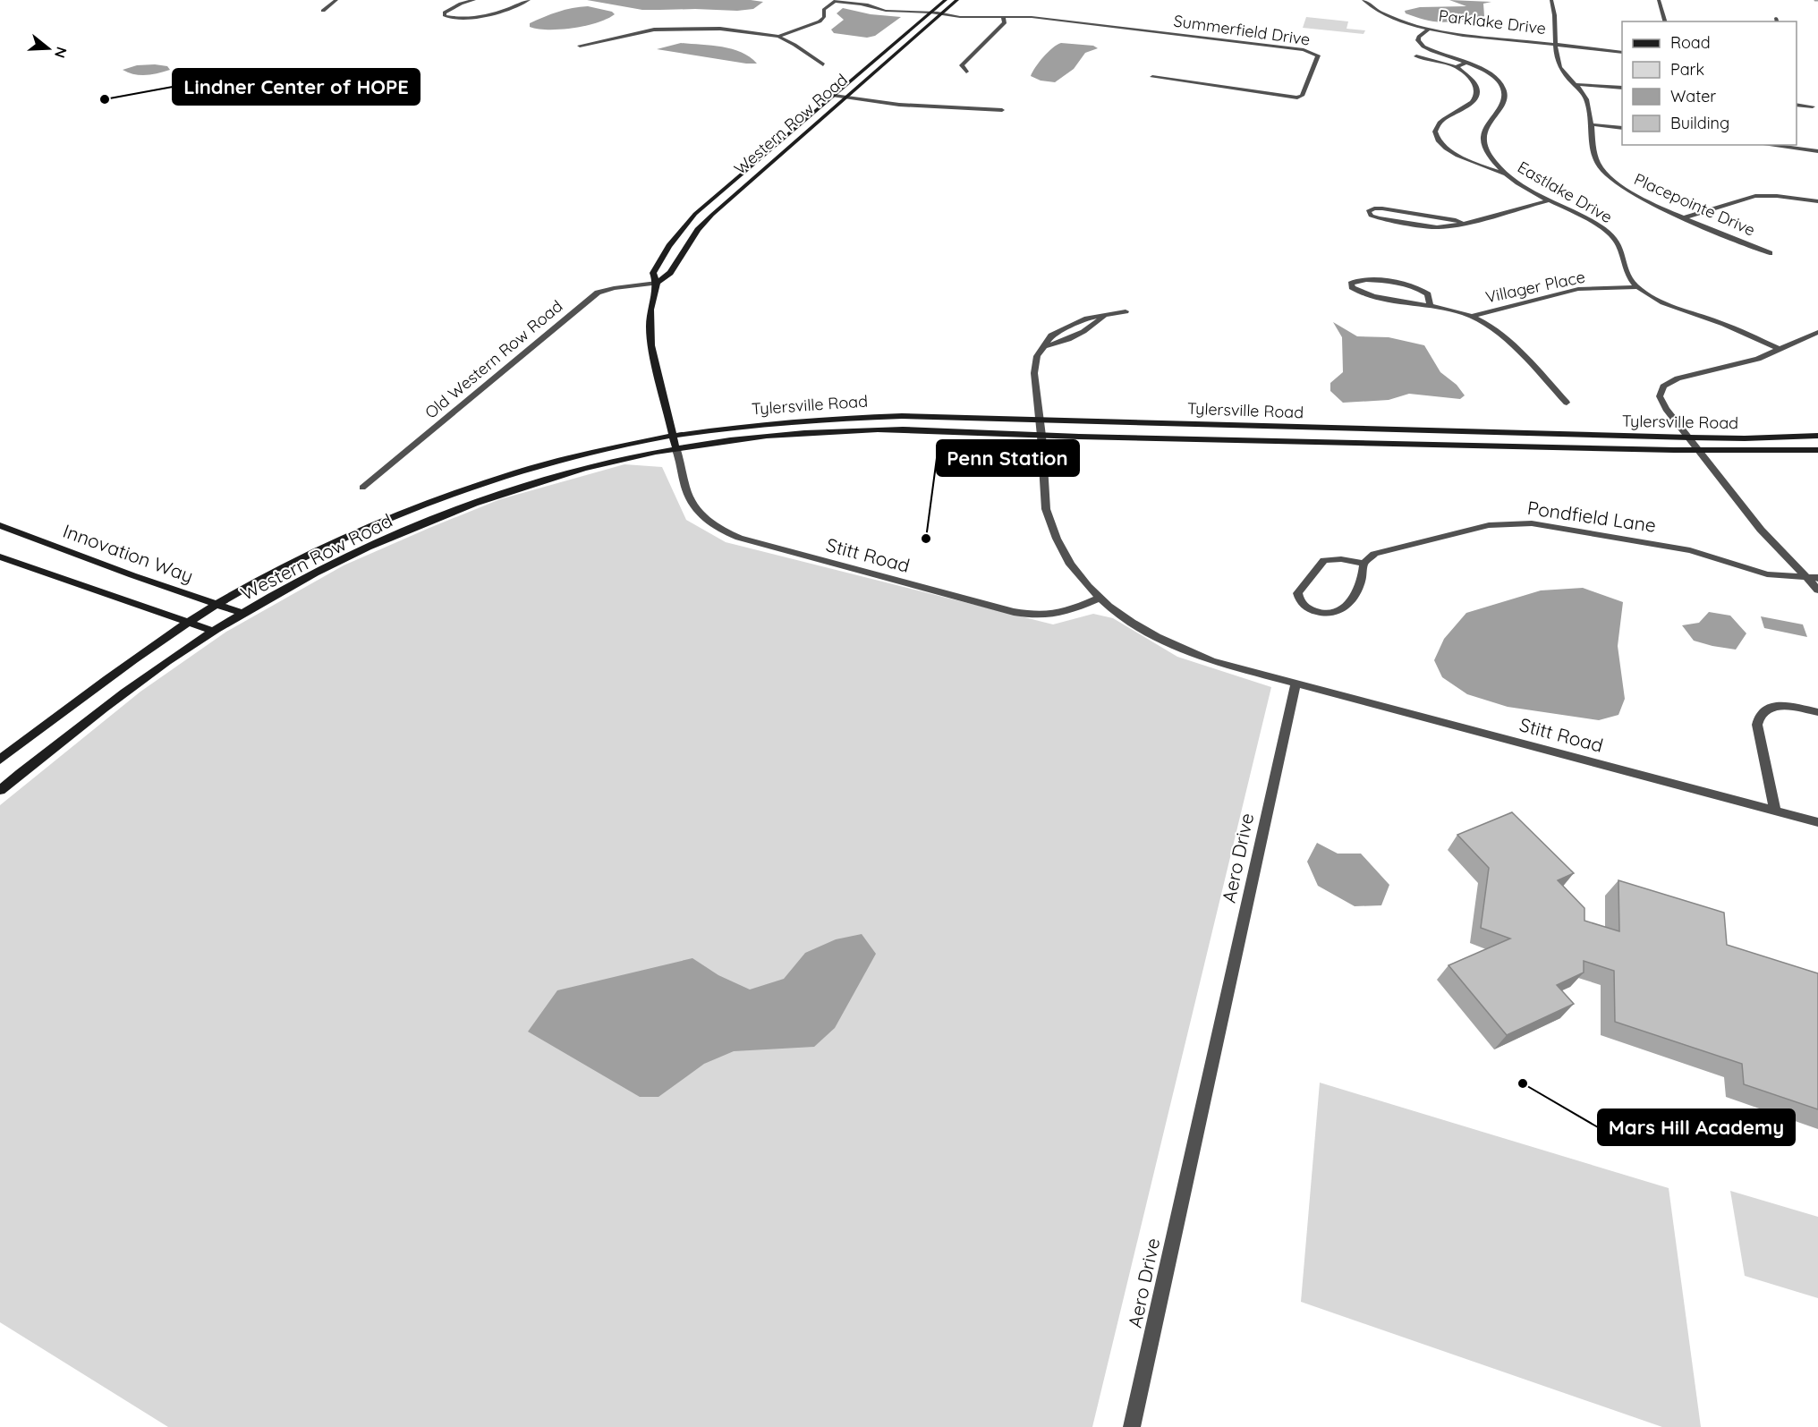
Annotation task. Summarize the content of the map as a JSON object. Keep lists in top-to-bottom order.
{
  "streets": {
    "main road": ["Western Row Road", "Tylersville Road", "Innovation Way"],
    "street": [
      "Parklake Drive",
      "Summerfield Drive",
      "Eastlake Drive",
      "Placepointe Drive",
      "Villager Place",
      "Old Western Row Road",
      "Pondfield Lane",
      "Stitt Road",
      "Aero Drive"
    ]
  },
  "crossings": [
    ["Parklake Drive", "Eastlake Drive"],
    ["Parklake Drive", "Placepointe Drive"],
    ["Summerfield Drive", "Western Row Road"],
    ["Western Row Road", "Old Western Row Road"],
    ["Western Row Road", "Tylersville Road"],
    ["Western Row Road", "Innovation Way"],
    ["Western Row Road", "Stitt Road"],
    ["Eastlake Drive", "Villager Place"],
    ["Tylersville Road", "Stitt Road"],
    ["Stitt Road", "Aero Drive"]
  ],
  "places": ["Lindner Center of HOPE", "Penn Station", "Mars Hill Academy"],
  "legend": [
    "Road",
    "Park",
    "Water",
    "Building"
  ],
  "north": "right"
}
